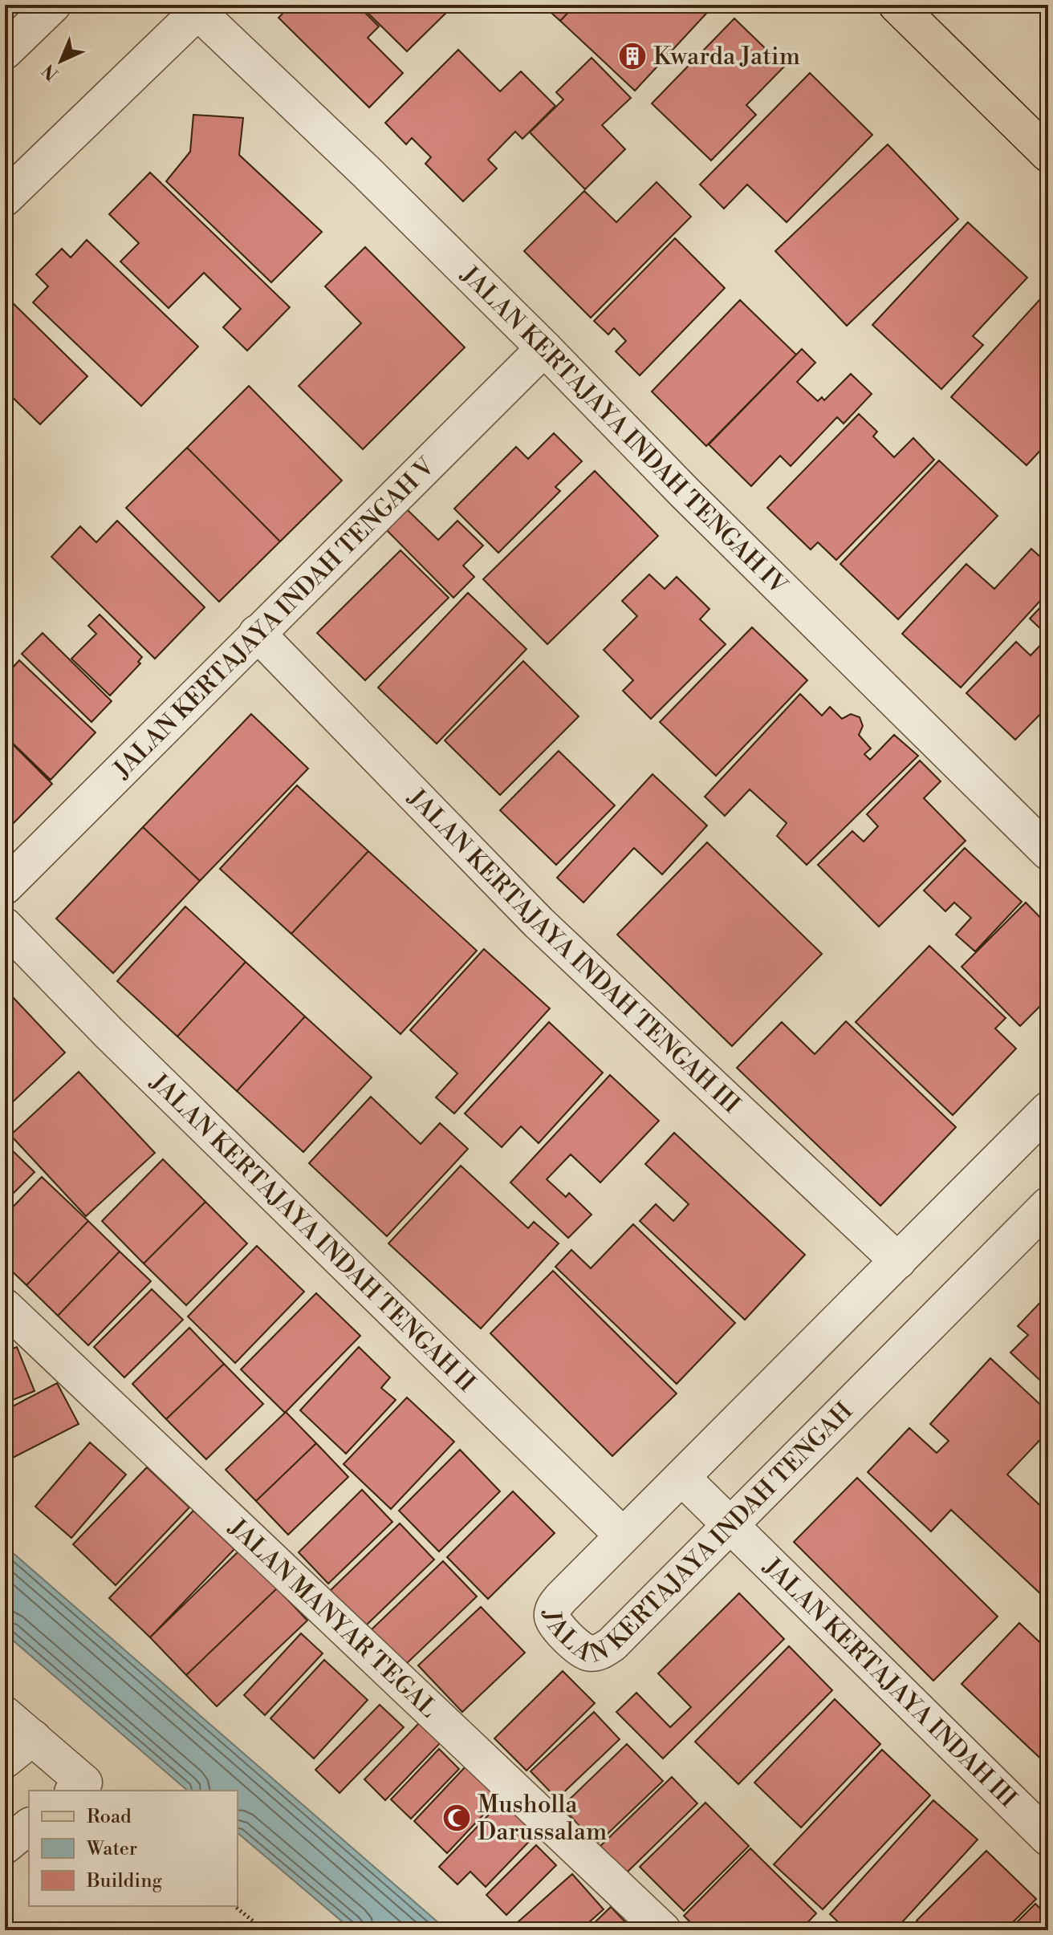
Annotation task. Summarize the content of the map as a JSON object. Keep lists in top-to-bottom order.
{
  "streets": {
    "street": [
      "JALAN KERTAJAYA INDAH TENGAH IV",
      "JALAN KERTAJAYA INDAH TENGAH V",
      "JALAN KERTAJAYA INDAH TENGAH III",
      "JALAN KERTAJAYA INDAH TENGAH II",
      "JALAN KERTAJAYA INDAH TENGAH",
      "JALAN MANYAR TEGAL",
      "JALAN KERTAJAYA INDAH III"
    ]
  },
  "crossings": [
    ["JALAN KERTAJAYA INDAH TENGAH IV", "JALAN KERTAJAYA INDAH TENGAH V"],
    ["JALAN KERTAJAYA INDAH TENGAH V", "JALAN KERTAJAYA INDAH TENGAH III"],
    ["JALAN KERTAJAYA INDAH TENGAH III", "JALAN KERTAJAYA INDAH TENGAH"],
    ["JALAN KERTAJAYA INDAH TENGAH II", "JALAN KERTAJAYA INDAH TENGAH"],
    ["JALAN KERTAJAYA INDAH TENGAH", "JALAN KERTAJAYA INDAH III"]
  ],
  "places": {
    "building": ["Kwarda Jatim"],
    "mosque": ["Musholla Darussalam"]
  },
  "legend": ["Road", "Water", "Building"],
  "north": "bottom left"
}
